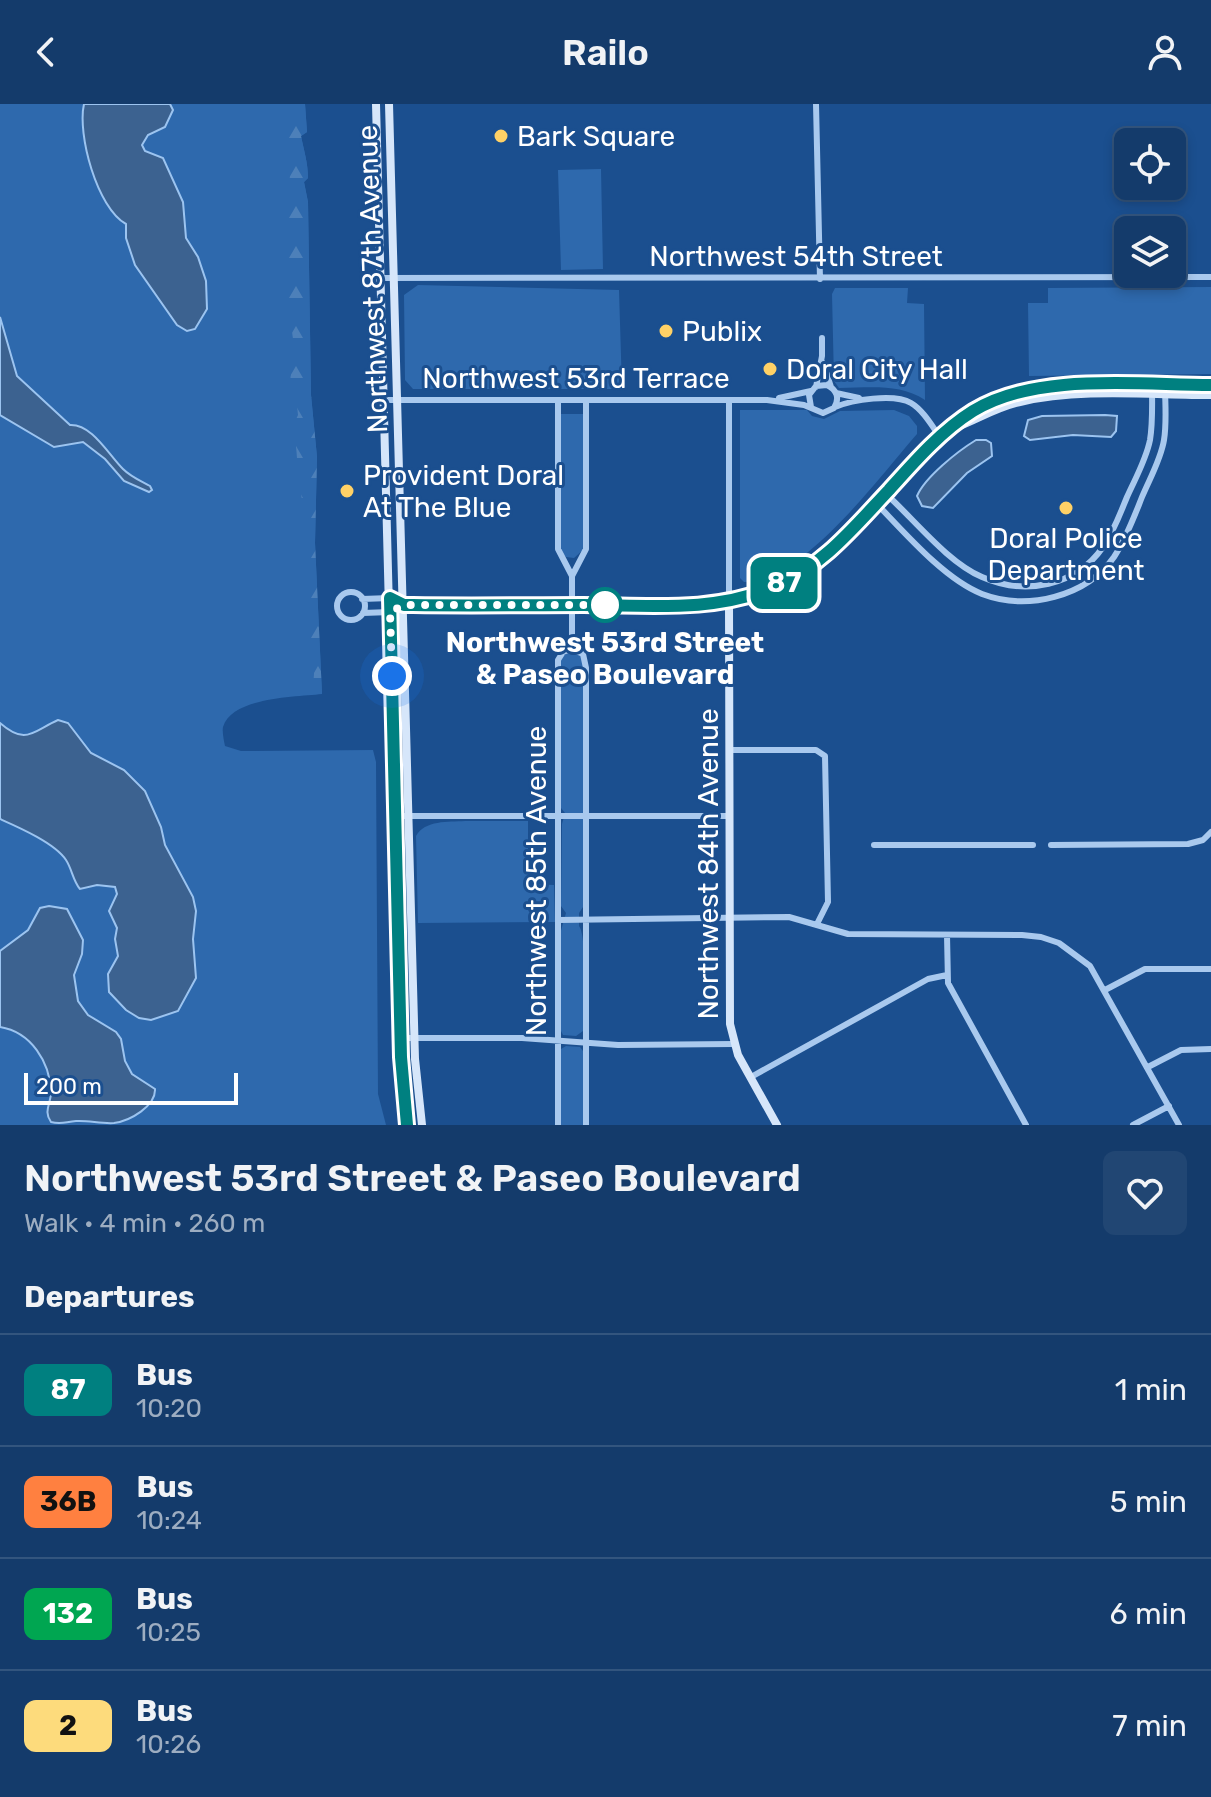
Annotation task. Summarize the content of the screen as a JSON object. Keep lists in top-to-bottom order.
{
  "streets": {
    "main road": ["Northwest 87th Avenue", "Northwest 84th Avenue"],
    "street": ["Northwest 54th Street", "Northwest 53rd Terrace", "Northwest 85th Avenue"]
  },
  "crossings": [
    ["Northwest 54th Street", "Northwest 87th Avenue"],
    ["Northwest 87th Avenue", "Northwest 53rd Terrace"],
    ["Northwest 53rd Terrace", "Northwest 84th Avenue"]
  ],
  "places": [
    "Bark Square",
    "Publix",
    "Doral City Hall",
    "Provident Doral At The Blue",
    "Doral Police Department",
    "Northwest 53rd Street & Paseo Boulevard"
  ],
  "lines": ["bus line 87"],
  "scale_bar": "200 m",
  "page": {
    "header": "Railo",
    "on_map": "87",
    "scale": "200 m",
    "heading": [
      ["Northwest 53rd Street & Paseo Boulevard", "Walk · 4 min · 260 m"],
      "Departures"
    ],
    "list": [
      {
        "mark": "87",
        "name": "Bus",
        "note": "10:20",
        "value": "1 min"
      },
      {
        "mark": "36B",
        "name": "Bus",
        "note": "10:24",
        "value": "5 min"
      },
      {
        "mark": "132",
        "name": "Bus",
        "note": "10:25",
        "value": "6 min"
      },
      {
        "mark": "2",
        "name": "Bus",
        "note": "10:26",
        "value": "7 min"
      }
    ]
  }
}
